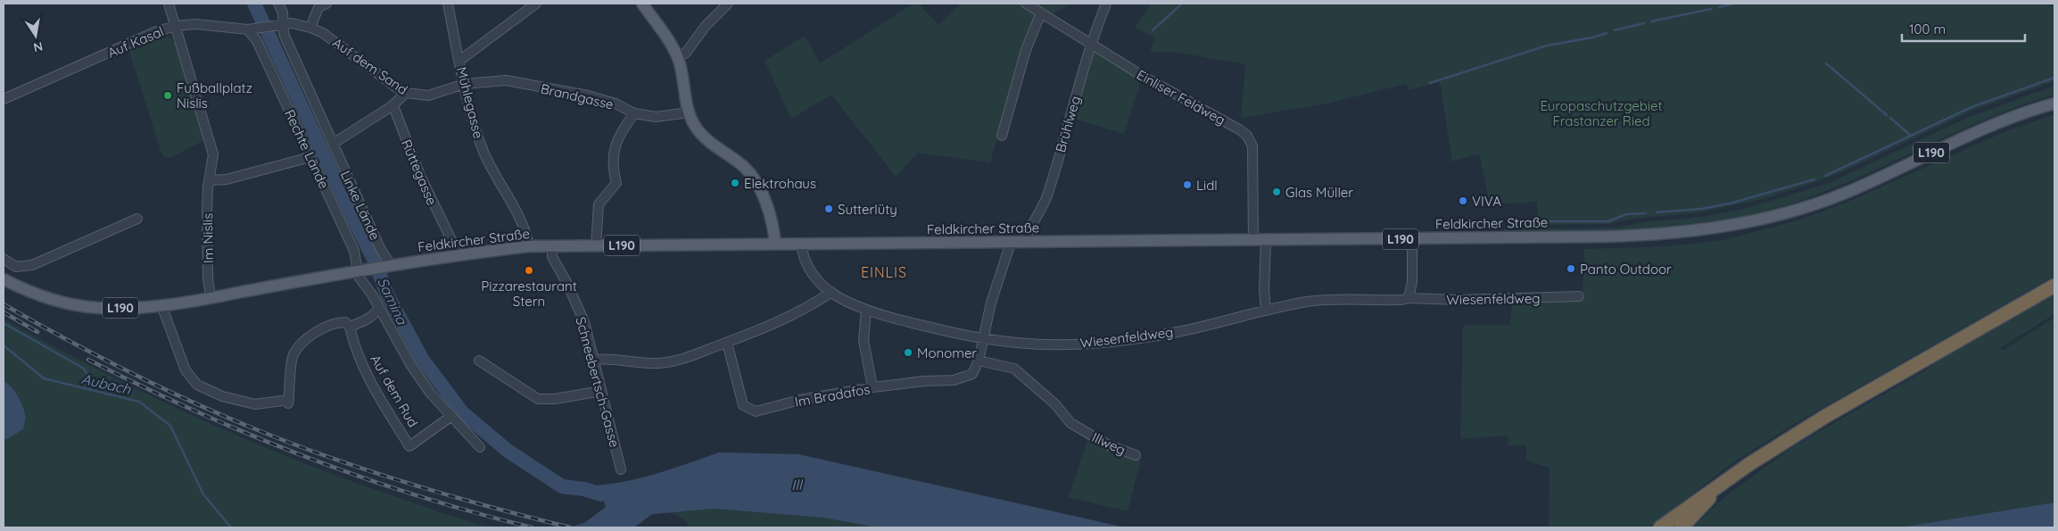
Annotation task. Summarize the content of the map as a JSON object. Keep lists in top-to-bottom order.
{
  "streets": {
    "main road": ["L190", "Feldkircher Straße"],
    "street": [
      "Auf Kasal",
      "Auf dem Sand",
      "Brandgasse",
      "Einliser Feldweg",
      "Mühlegasse",
      "Brühlweg",
      "Rechte Lände",
      "Rüttegasse",
      "Linke Lände",
      "Im Nislis",
      "Wiesenfeldweg",
      "Schneebertsch-Gasse",
      "Auf dem Rud",
      "Im Bradafos",
      "Illweg"
    ]
  },
  "crossings": [
    ["Auf Kasal", "Auf dem Sand"],
    ["Auf Kasal", "Rechte Lände"],
    ["Auf Kasal", "Linke Lände"],
    ["Auf Kasal", "Im Nislis"],
    ["Auf dem Sand", "Brandgasse"],
    ["Auf dem Sand", "Mühlegasse"],
    ["Auf dem Sand", "Linke Lände"],
    ["Brandgasse", "Mühlegasse"],
    ["Einliser Feldweg", "Brühlweg"],
    ["Einliser Feldweg", "Feldkircher Straße"],
    ["Mühlegasse", "Feldkircher Straße"],
    ["Brühlweg", "Feldkircher Straße"],
    ["Rechte Lände", "L190"],
    ["Rechte Lände", "Feldkircher Straße"],
    ["Rechte Lände", "Auf dem Rud"],
    ["L190", "Feldkircher Straße"],
    ["L190", "Im Nislis"],
    ["L190", "Auf dem Rud"],
    ["Rüttegasse", "Feldkircher Straße"],
    ["Linke Lände", "Feldkircher Straße"],
    ["Feldkircher Straße", "Wiesenfeldweg"],
    ["Feldkircher Straße", "Schneebertsch-Gasse"],
    ["Feldkircher Straße", "Auf dem Rud"],
    ["Wiesenfeldweg", "Im Bradafos"],
    ["Im Bradafos", "Illweg"]
  ],
  "districts": ["EINLIS"],
  "water": ["Samina", "Aubach", "Ill"],
  "parks": ["Europaschutzgebiet Frastanzer Ried"],
  "places": [
    "Fußballplatz Nislis",
    "Elektrohaus",
    "Lidl",
    "Glas Müller",
    "VIVA",
    "Sutterlüty",
    "Panto Outdoor",
    "Pizzarestaurant Stern",
    "Monomer"
  ],
  "scale_bar": "100 m",
  "north": "bottom"
}
